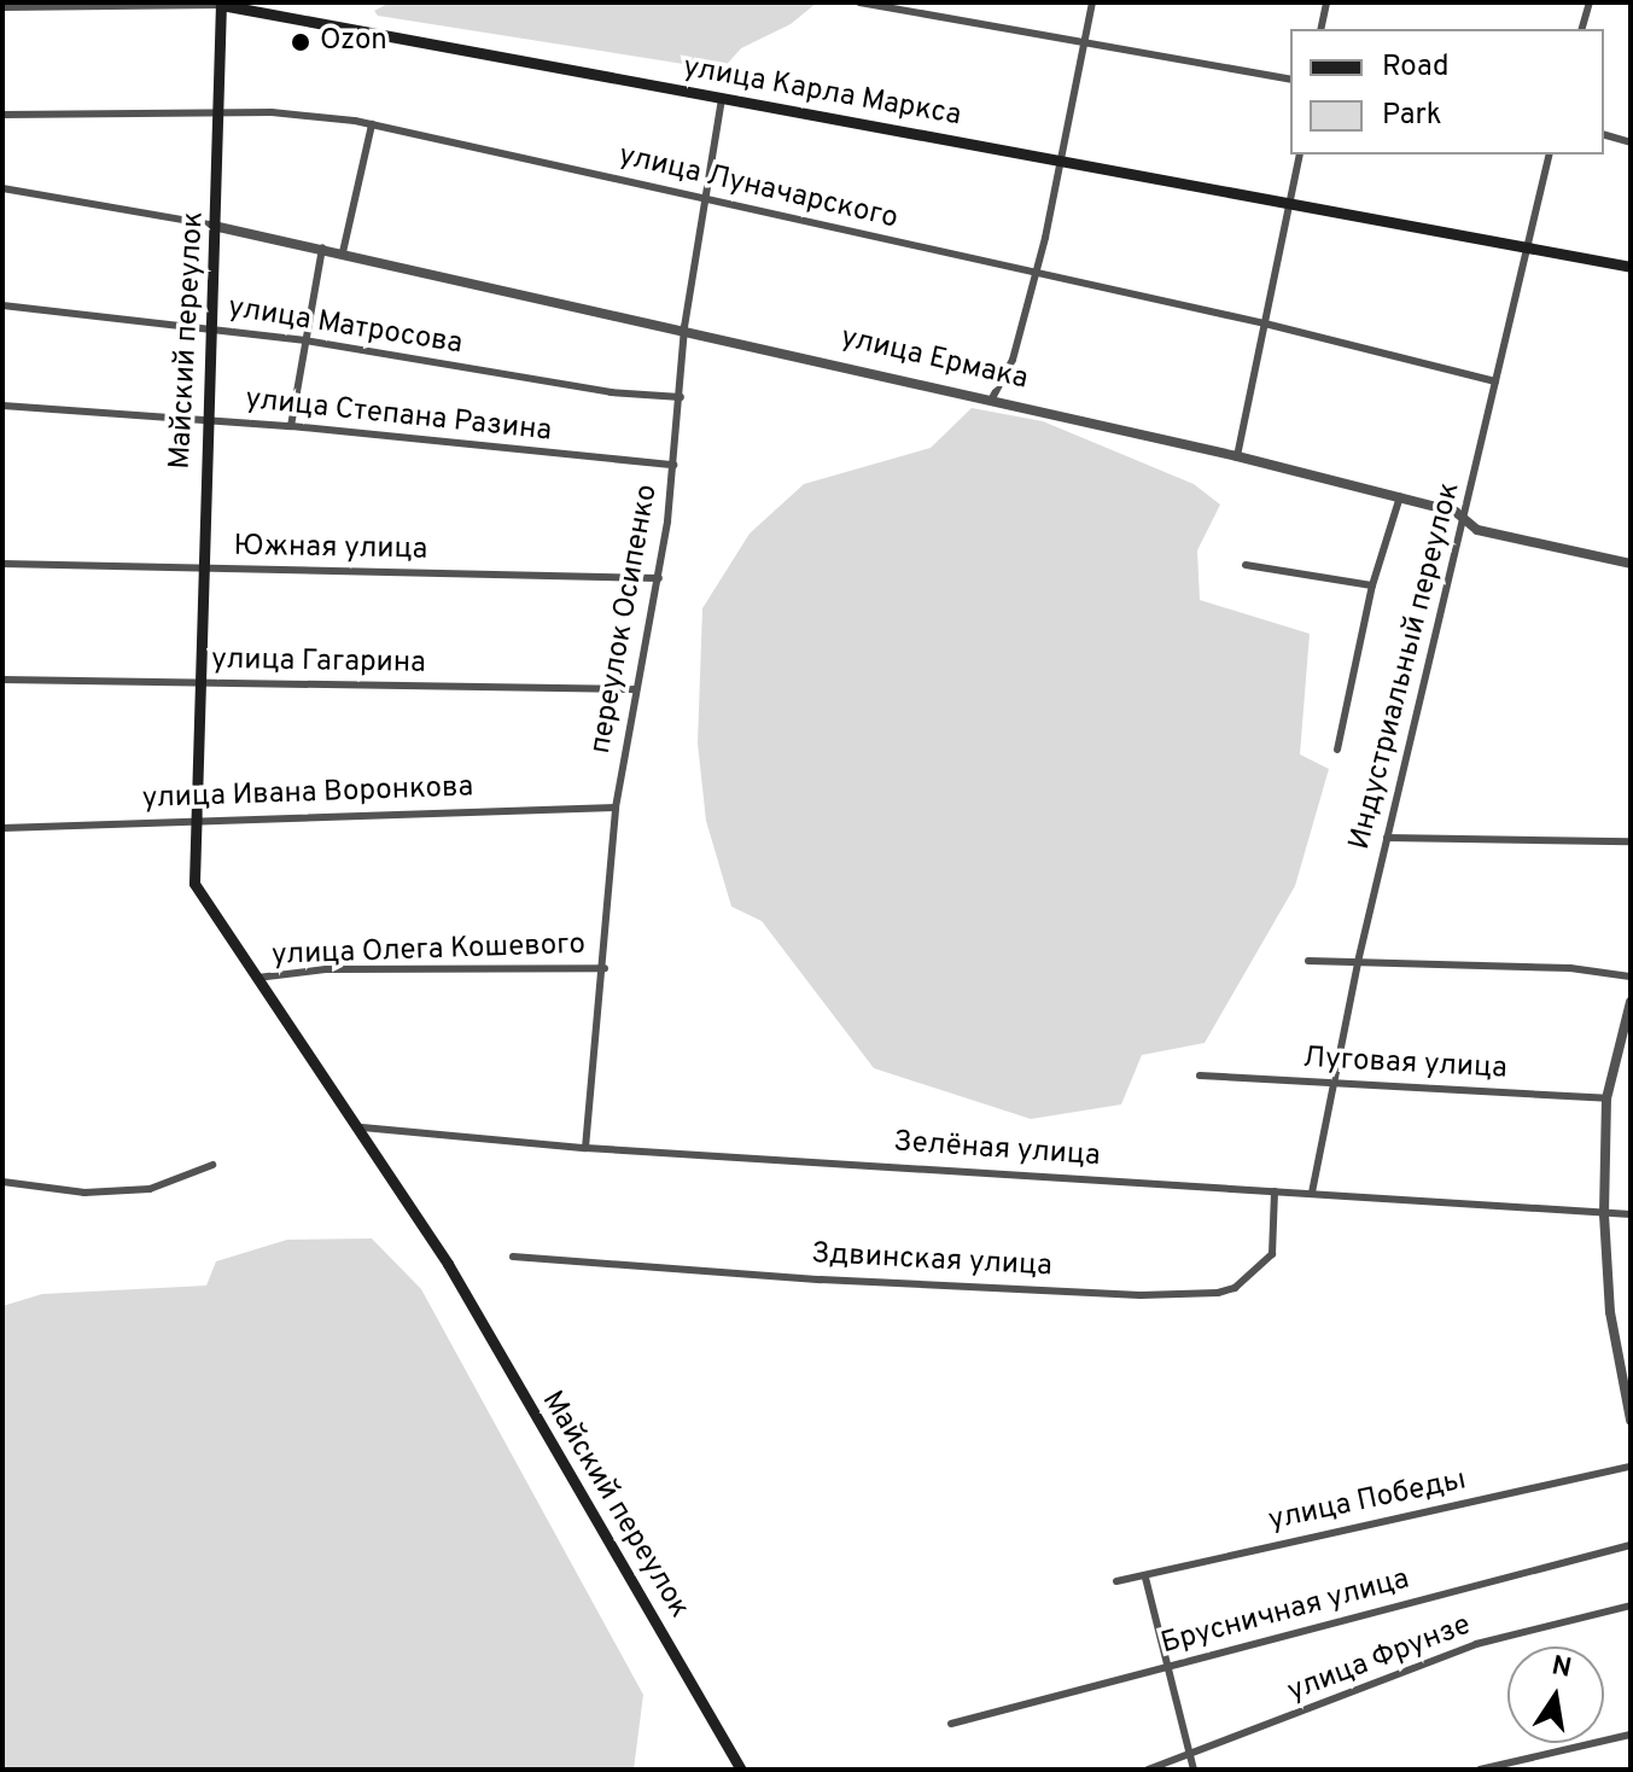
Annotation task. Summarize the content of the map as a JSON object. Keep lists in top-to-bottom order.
{
  "streets": {
    "main road": ["улица Карла Маркса", "Майский переулок"],
    "street": [
      "улица Луначарского",
      "улица Матросова",
      "улица Ермака",
      "улица Степана Разина",
      "Южная улица",
      "переулок Осипенко",
      "улица Гагарина",
      "Индустриальный переулок",
      "улица Ивана Воронкова",
      "улица Олега Кошевого",
      "Луговая улица",
      "Зелёная улица",
      "Здвинская улица",
      "улица Победы",
      "Брусничная улица",
      "улица Фрунзе"
    ]
  },
  "crossings": [
    ["улица Карла Маркса", "Майский переулок"],
    ["улица Карла Маркса", "переулок Осипенко"],
    ["улица Карла Маркса", "Индустриальный переулок"],
    ["улица Луначарского", "Майский переулок"],
    ["улица Луначарского", "переулок Осипенко"],
    ["улица Луначарского", "Индустриальный переулок"],
    ["улица Матросова", "Майский переулок"],
    ["улица Матросова", "переулок Осипенко"],
    ["Майский переулок", "улица Ермака"],
    ["Майский переулок", "улица Степана Разина"],
    ["Майский переулок", "Южная улица"],
    ["Майский переулок", "улица Гагарина"],
    ["Майский переулок", "улица Ивана Воронкова"],
    ["Майский переулок", "улица Олега Кошевого"],
    ["Майский переулок", "Зелёная улица"],
    ["улица Ермака", "переулок Осипенко"],
    ["улица Ермака", "Индустриальный переулок"],
    ["улица Степана Разина", "переулок Осипенко"],
    ["Южная улица", "переулок Осипенко"],
    ["переулок Осипенко", "улица Гагарина"],
    ["переулок Осипенко", "улица Ивана Воронкова"],
    ["переулок Осипенко", "улица Олега Кошевого"],
    ["переулок Осипенко", "Зелёная улица"],
    ["Индустриальный переулок", "Луговая улица"],
    ["Индустриальный переулок", "Зелёная улица"],
    ["Зелёная улица", "Здвинская улица"]
  ],
  "places": ["Ozon"],
  "legend": ["Road", "Park"],
  "north": "top"
}
